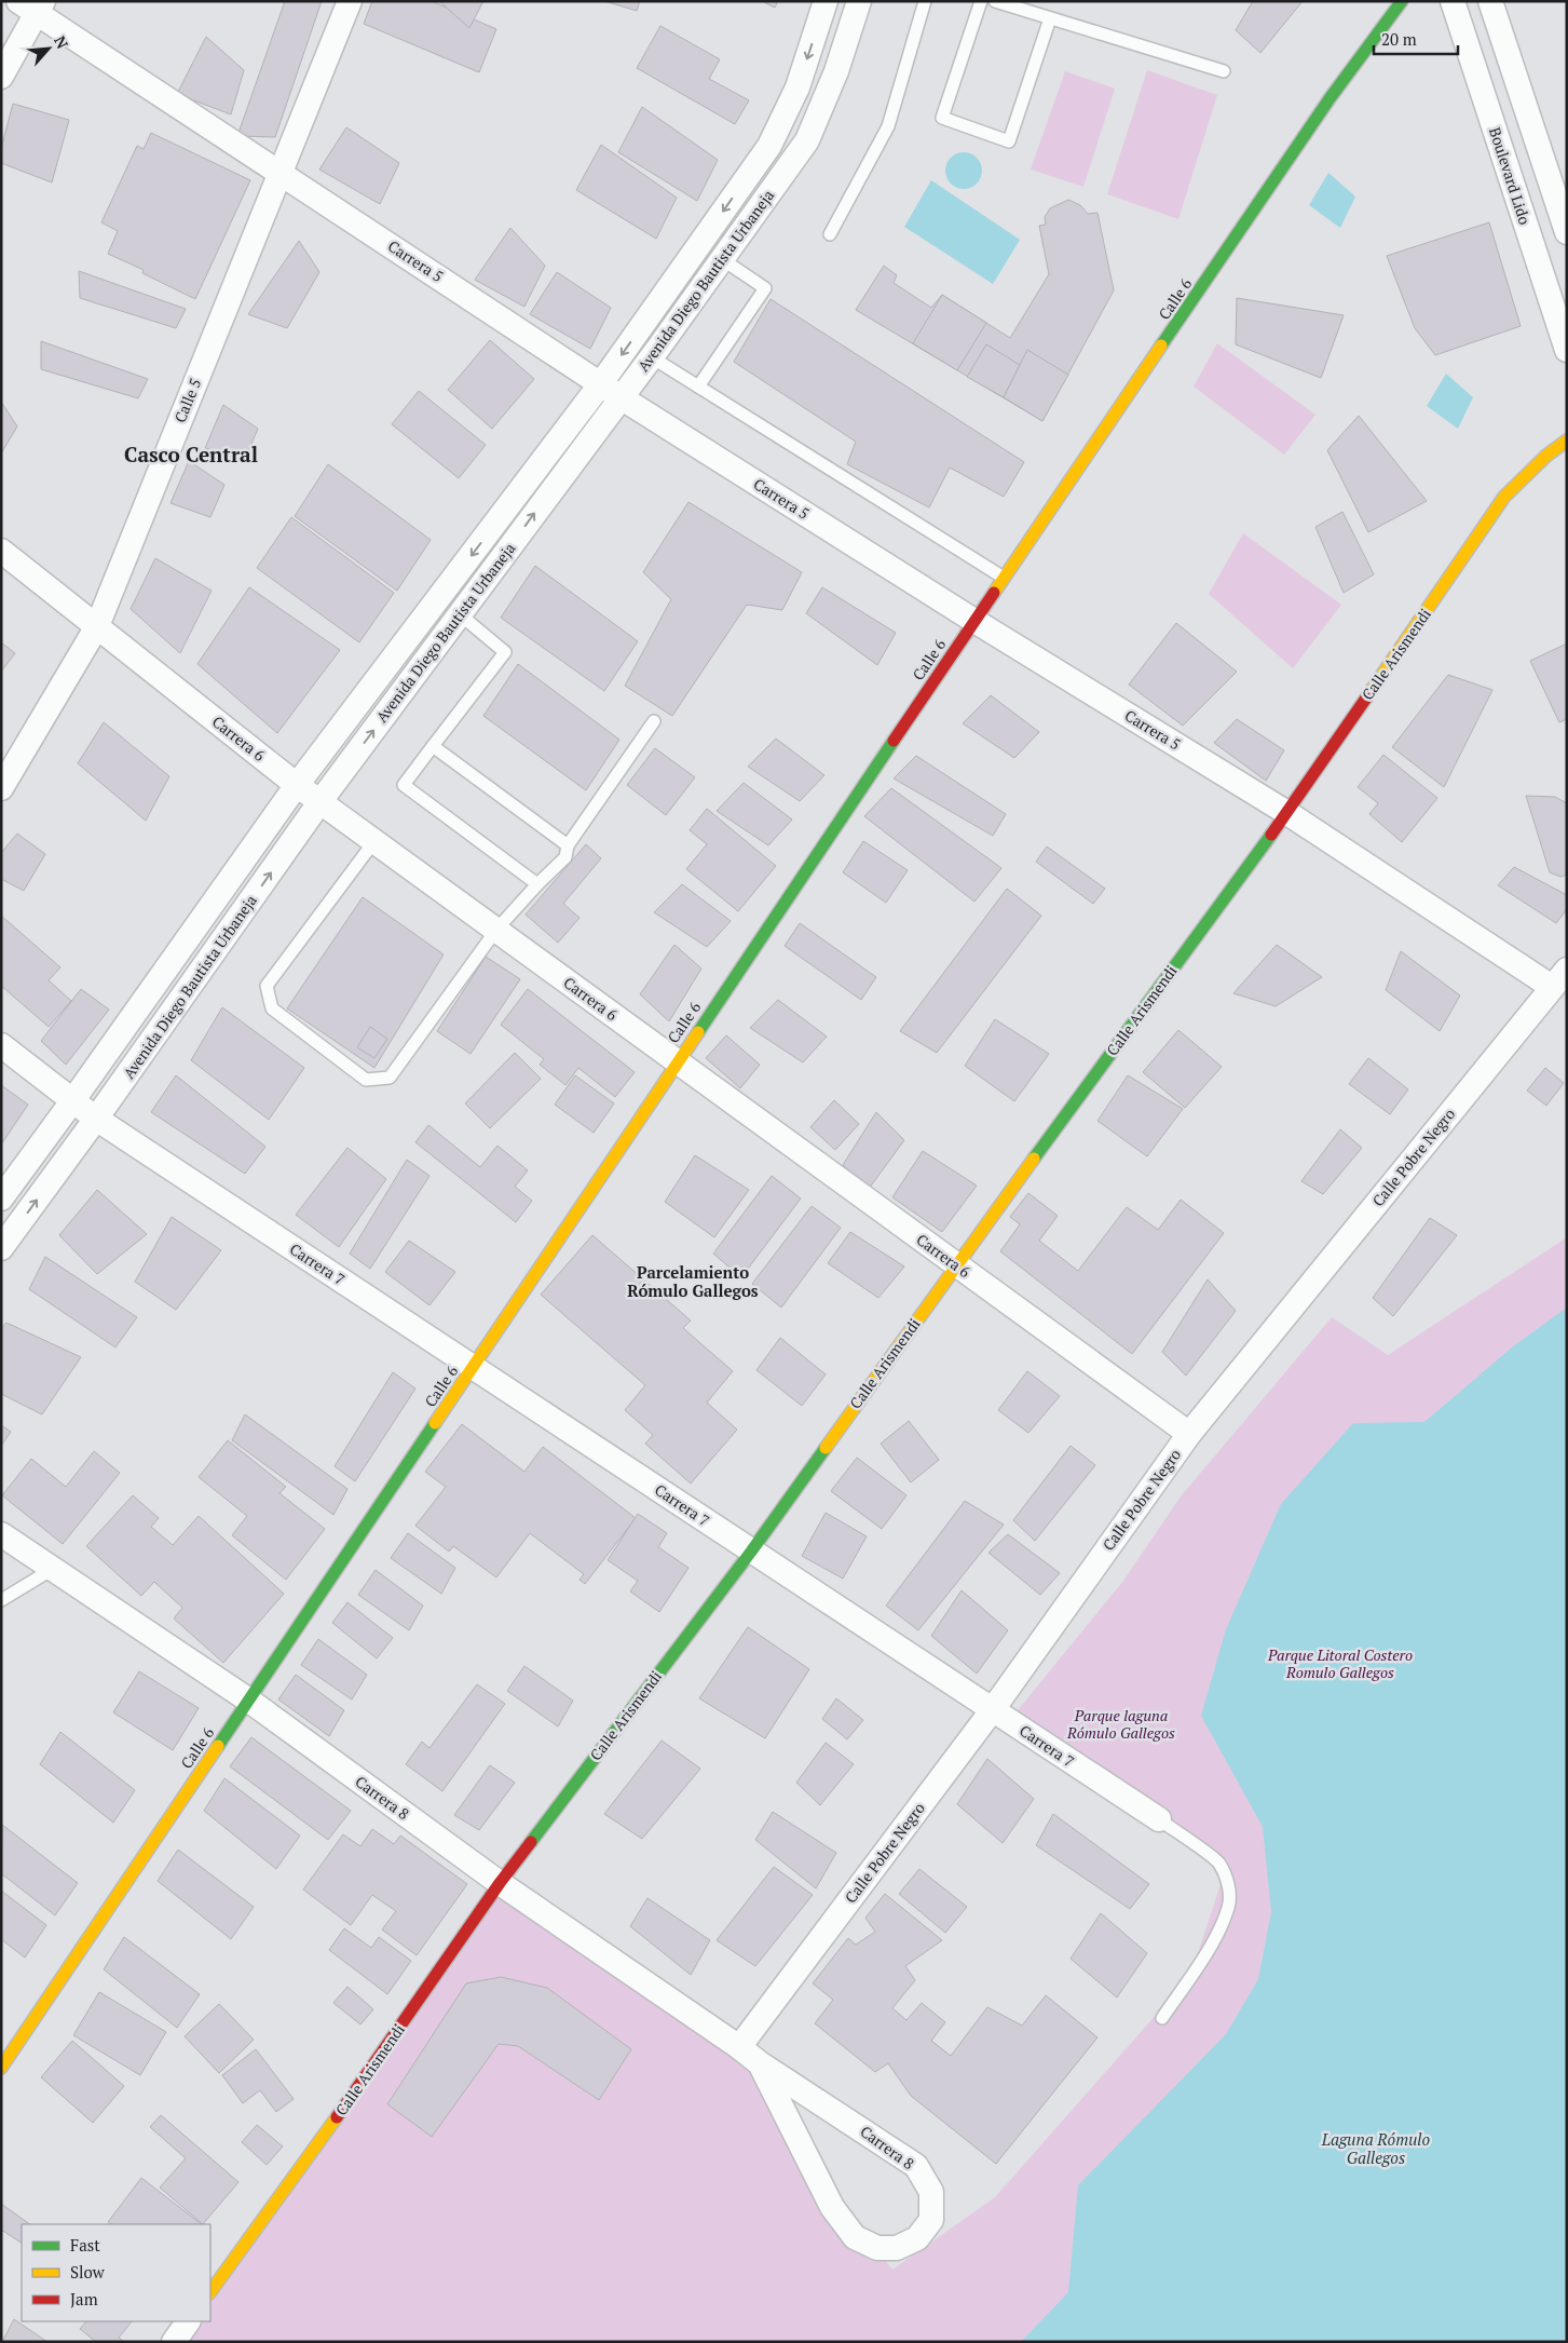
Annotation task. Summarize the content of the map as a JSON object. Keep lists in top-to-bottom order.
{
  "streets": {
    "street": [
      "Boulevard Lido",
      "Carrera 5",
      "Avenida Diego Bautista Urbaneja",
      "Calle 6",
      "Calle 5",
      "Calle Arismendi",
      "Carrera 6",
      "Calle Pobre Negro",
      "Carrera 7",
      "Carrera 8"
    ]
  },
  "crossings": [
    ["Carrera 5", "Avenida Diego Bautista Urbaneja"],
    ["Carrera 5", "Calle 6"],
    ["Carrera 5", "Calle 5"],
    ["Carrera 5", "Calle Arismendi"],
    ["Carrera 5", "Calle Pobre Negro"],
    ["Avenida Diego Bautista Urbaneja", "Carrera 6"],
    ["Avenida Diego Bautista Urbaneja", "Carrera 7"],
    ["Calle 6", "Carrera 6"],
    ["Calle 6", "Carrera 7"],
    ["Calle 6", "Carrera 8"],
    ["Calle 5", "Carrera 6"],
    ["Calle Arismendi", "Carrera 6"],
    ["Calle Arismendi", "Carrera 7"],
    ["Calle Arismendi", "Carrera 8"],
    ["Carrera 6", "Calle Pobre Negro"],
    ["Calle Pobre Negro", "Carrera 7"],
    ["Calle Pobre Negro", "Carrera 8"]
  ],
  "districts": ["Casco Central", "Parcelamiento Rómulo Gallegos"],
  "water": ["Laguna Rómulo Gallegos"],
  "parks": ["Parque Litoral Costero Romulo Gallegos", "Parque laguna Rómulo Gallegos"],
  "legend": ["Fast", "Slow", "Jam"],
  "scale_bar": "20 m",
  "north": "top right"
}
